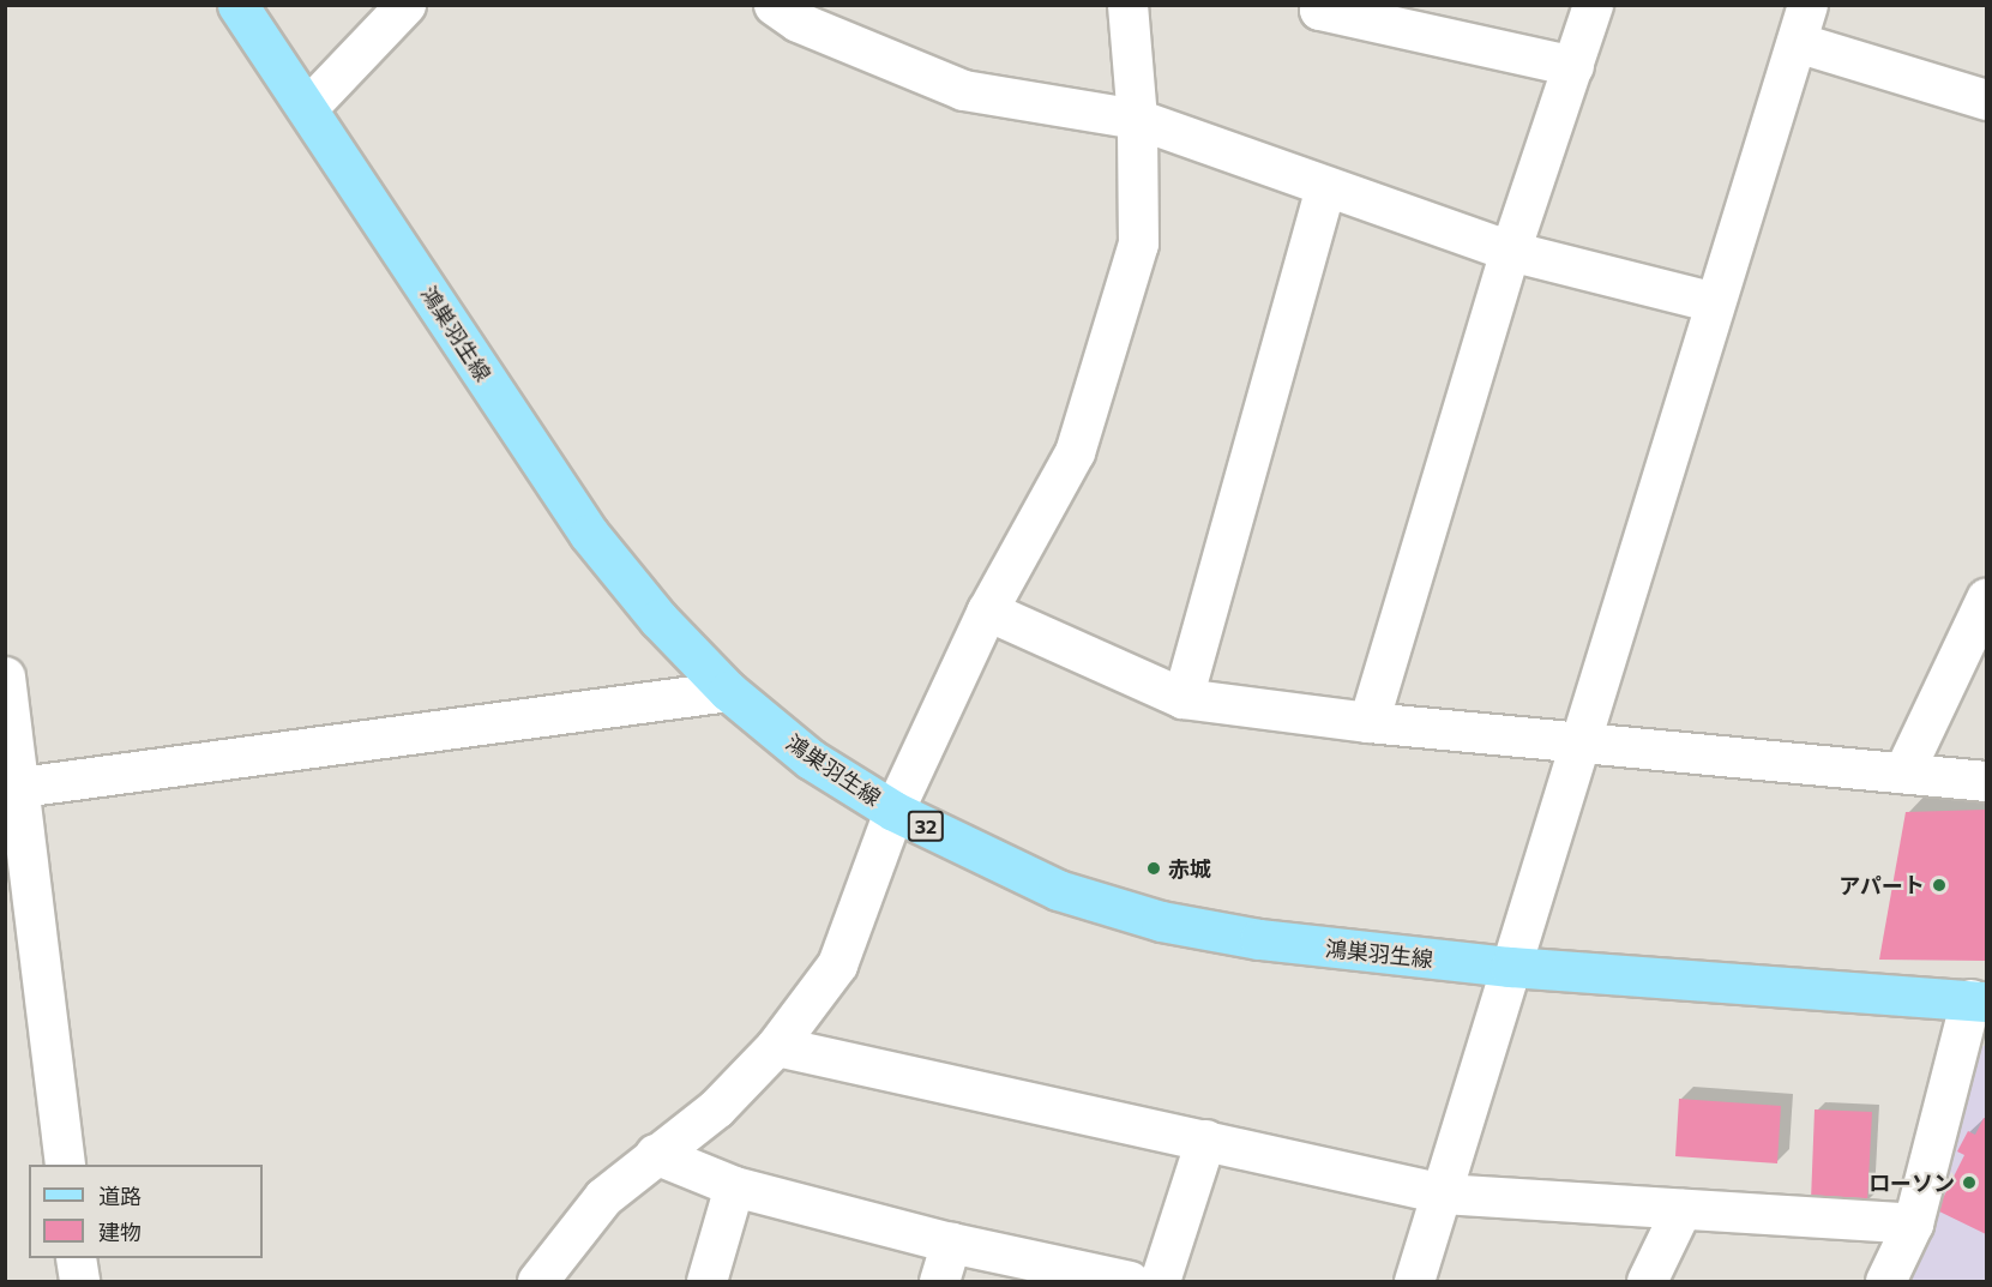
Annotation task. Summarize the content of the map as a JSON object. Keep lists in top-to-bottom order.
{
  "streets": {
    "main road": ["鴻巣羽生線", "32"]
  },
  "places": ["赤城", "アパート", "ローソン"],
  "legend": ["道路", "建物"]
}
